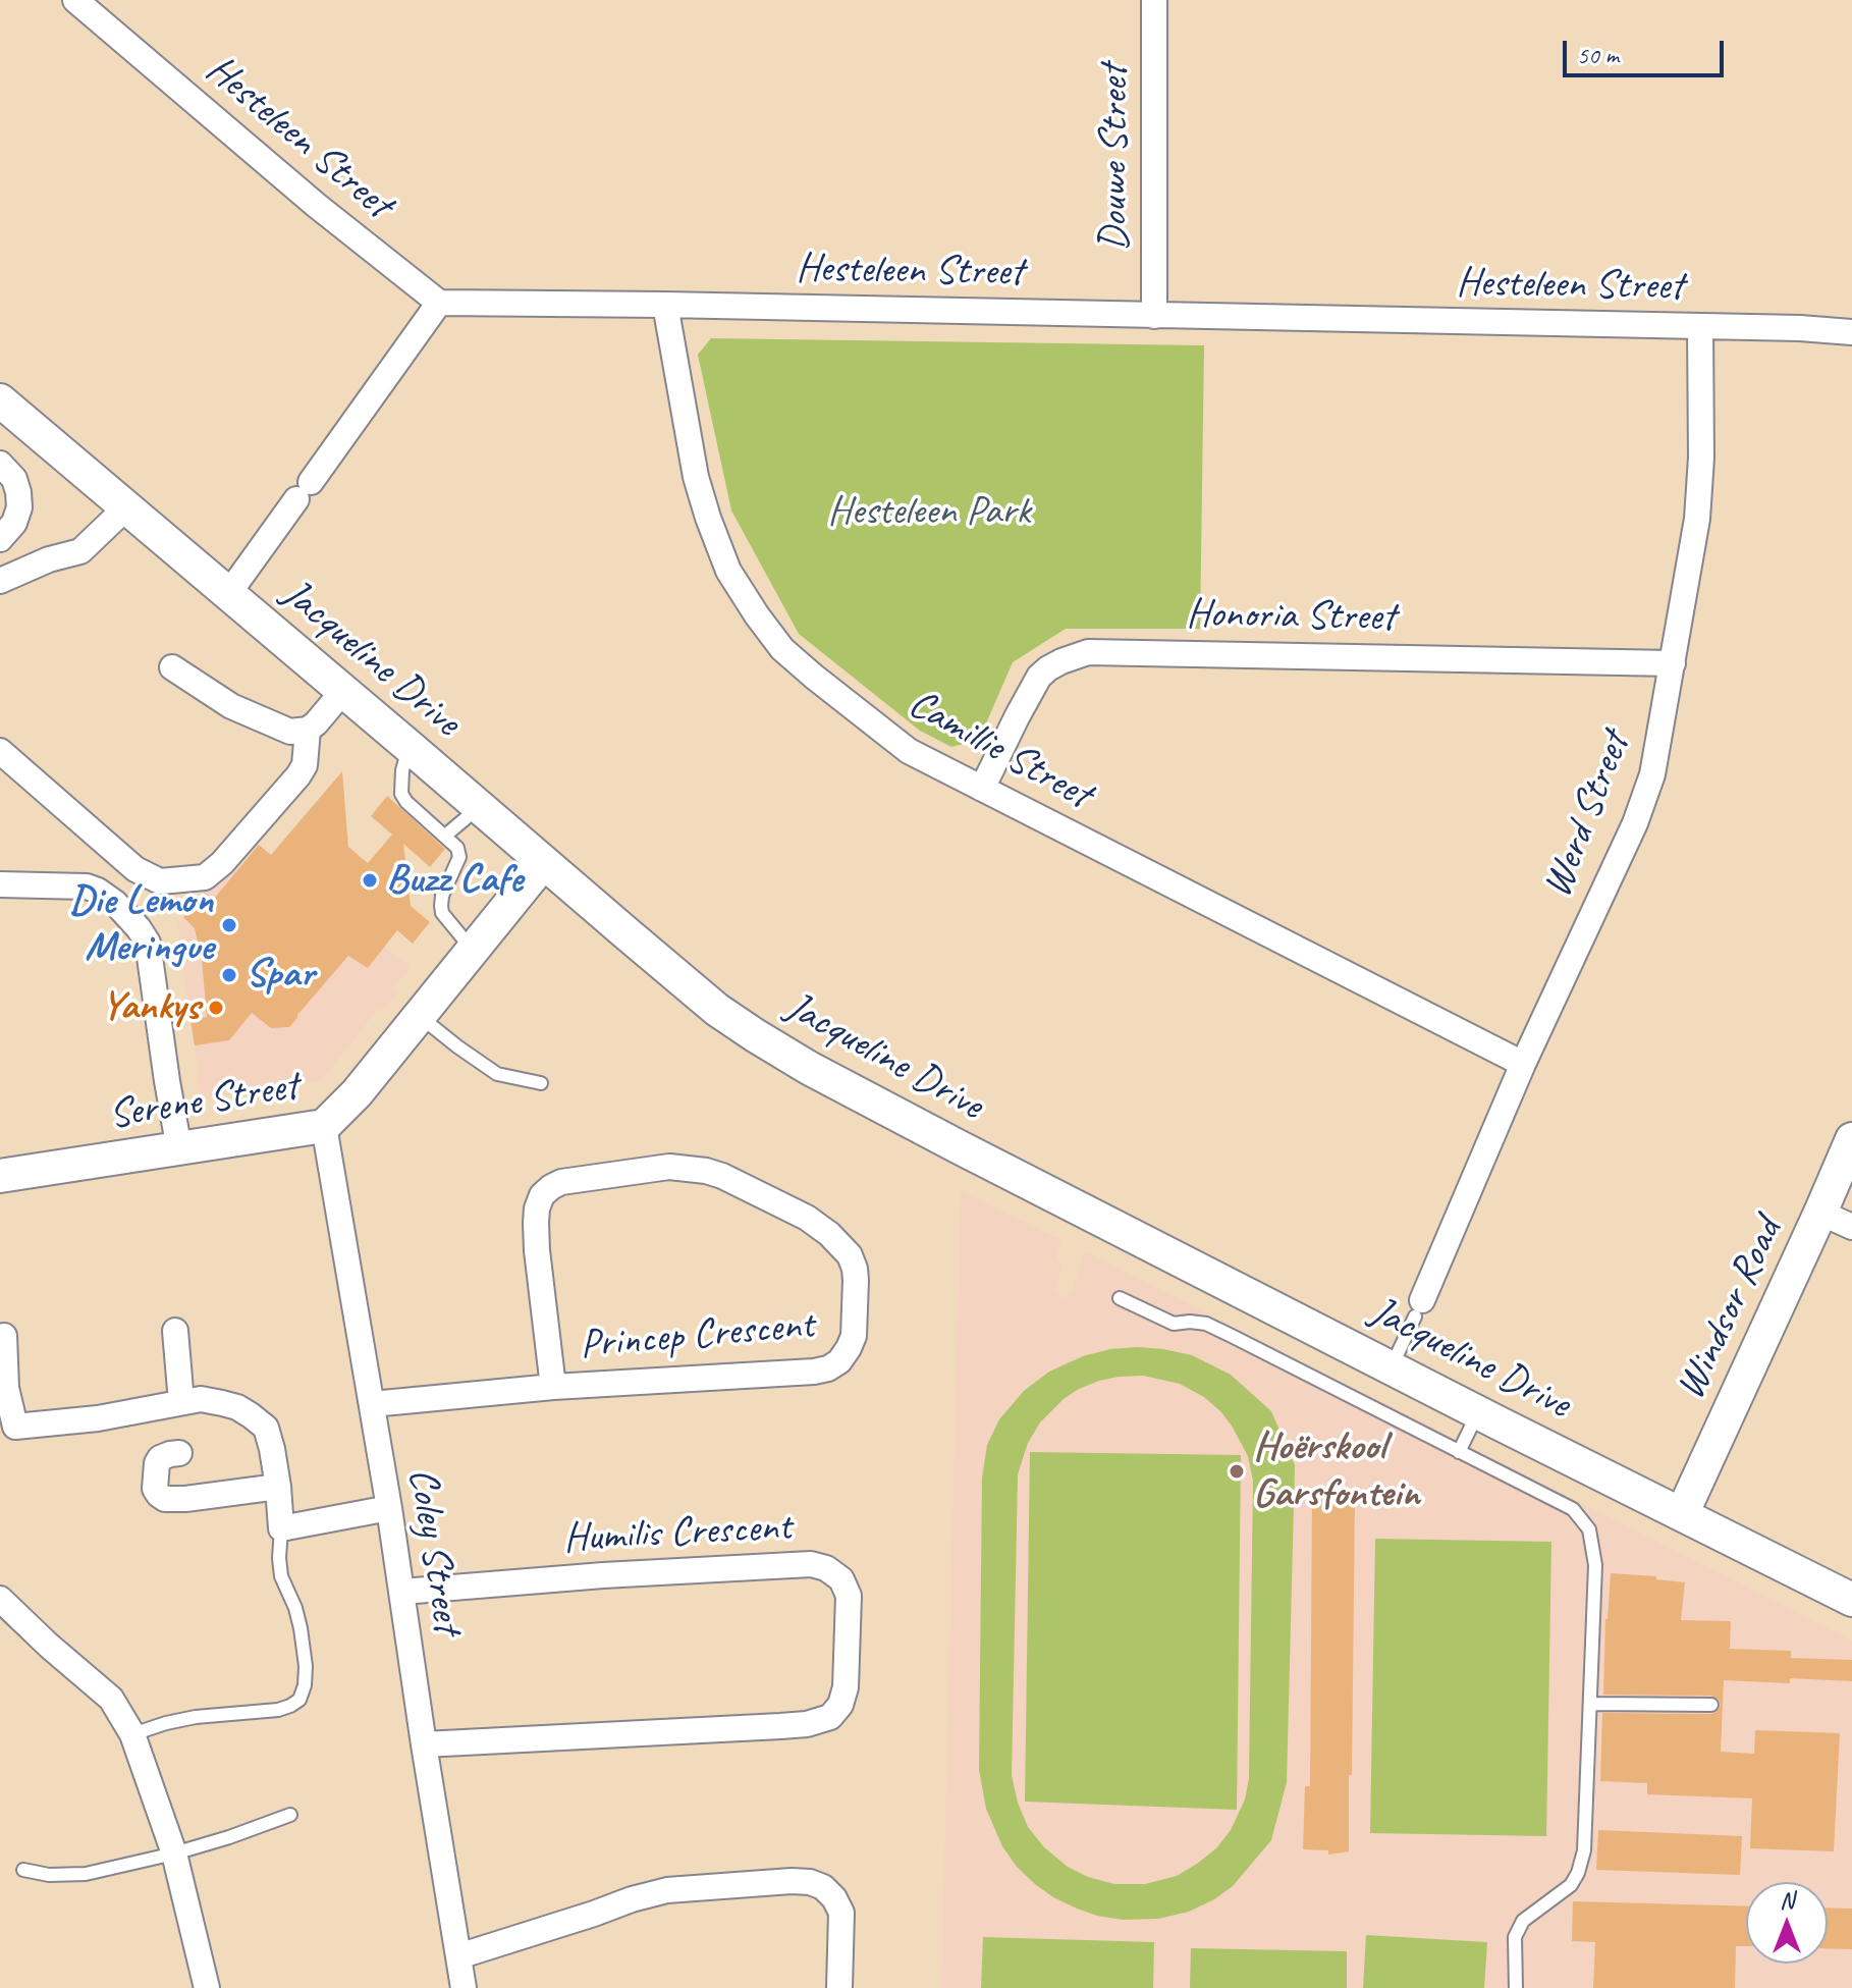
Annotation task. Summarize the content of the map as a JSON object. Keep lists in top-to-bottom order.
{
  "streets": {
    "street": [
      "Hesteleen Street",
      "Douwe Street",
      "Honoria Street",
      "Jacqueline Drive",
      "Camillie Street",
      "Werd Street",
      "Serene Street",
      "Windsor Road",
      "Princep Crescent",
      "Humilis Crescent",
      "Coley Street"
    ]
  },
  "crossings": [
    ["Hesteleen Street", "Douwe Street"],
    ["Hesteleen Street", "Camillie Street"],
    ["Hesteleen Street", "Werd Street"],
    ["Honoria Street", "Camillie Street"],
    ["Honoria Street", "Werd Street"],
    ["Jacqueline Drive", "Serene Street"],
    ["Jacqueline Drive", "Windsor Road"],
    ["Camillie Street", "Werd Street"],
    ["Serene Street", "Coley Street"],
    ["Princep Crescent", "Coley Street"],
    ["Humilis Crescent", "Coley Street"]
  ],
  "parks": ["Hesteleen Park"],
  "places": [
    "Buzz Cafe",
    "Die Lemon Meringue",
    "Spar",
    "Yankys",
    "Hoërskool Garsfontein"
  ],
  "scale_bar": "50 m",
  "north": "top"
}
